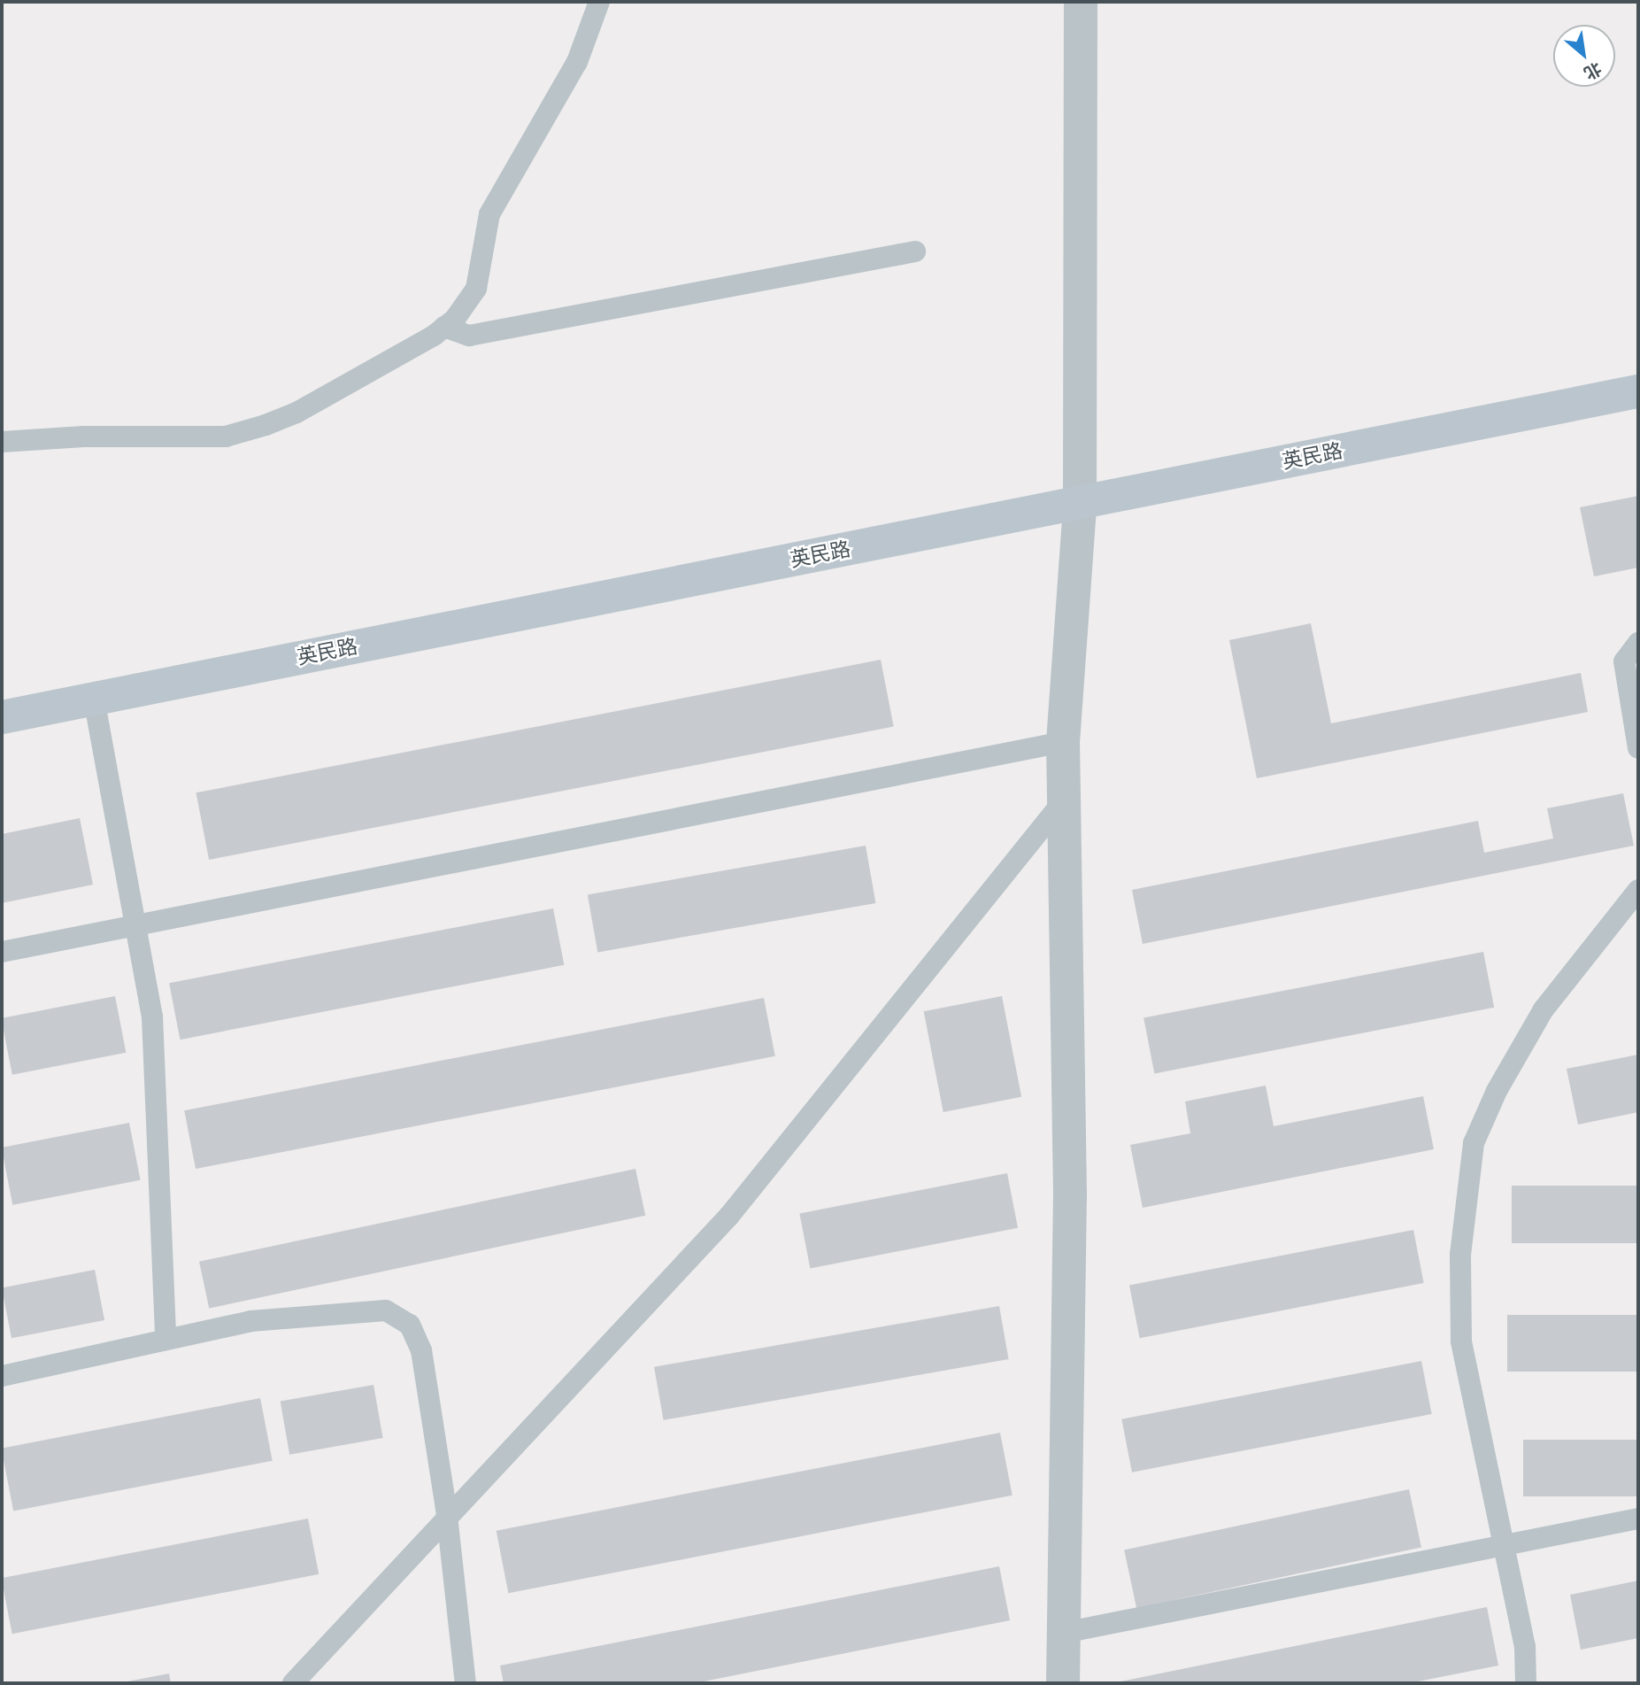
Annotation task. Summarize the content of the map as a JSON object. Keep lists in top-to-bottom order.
{
  "streets": {
    "street": ["英民路"]
  },
  "north": "bottom right"
}
